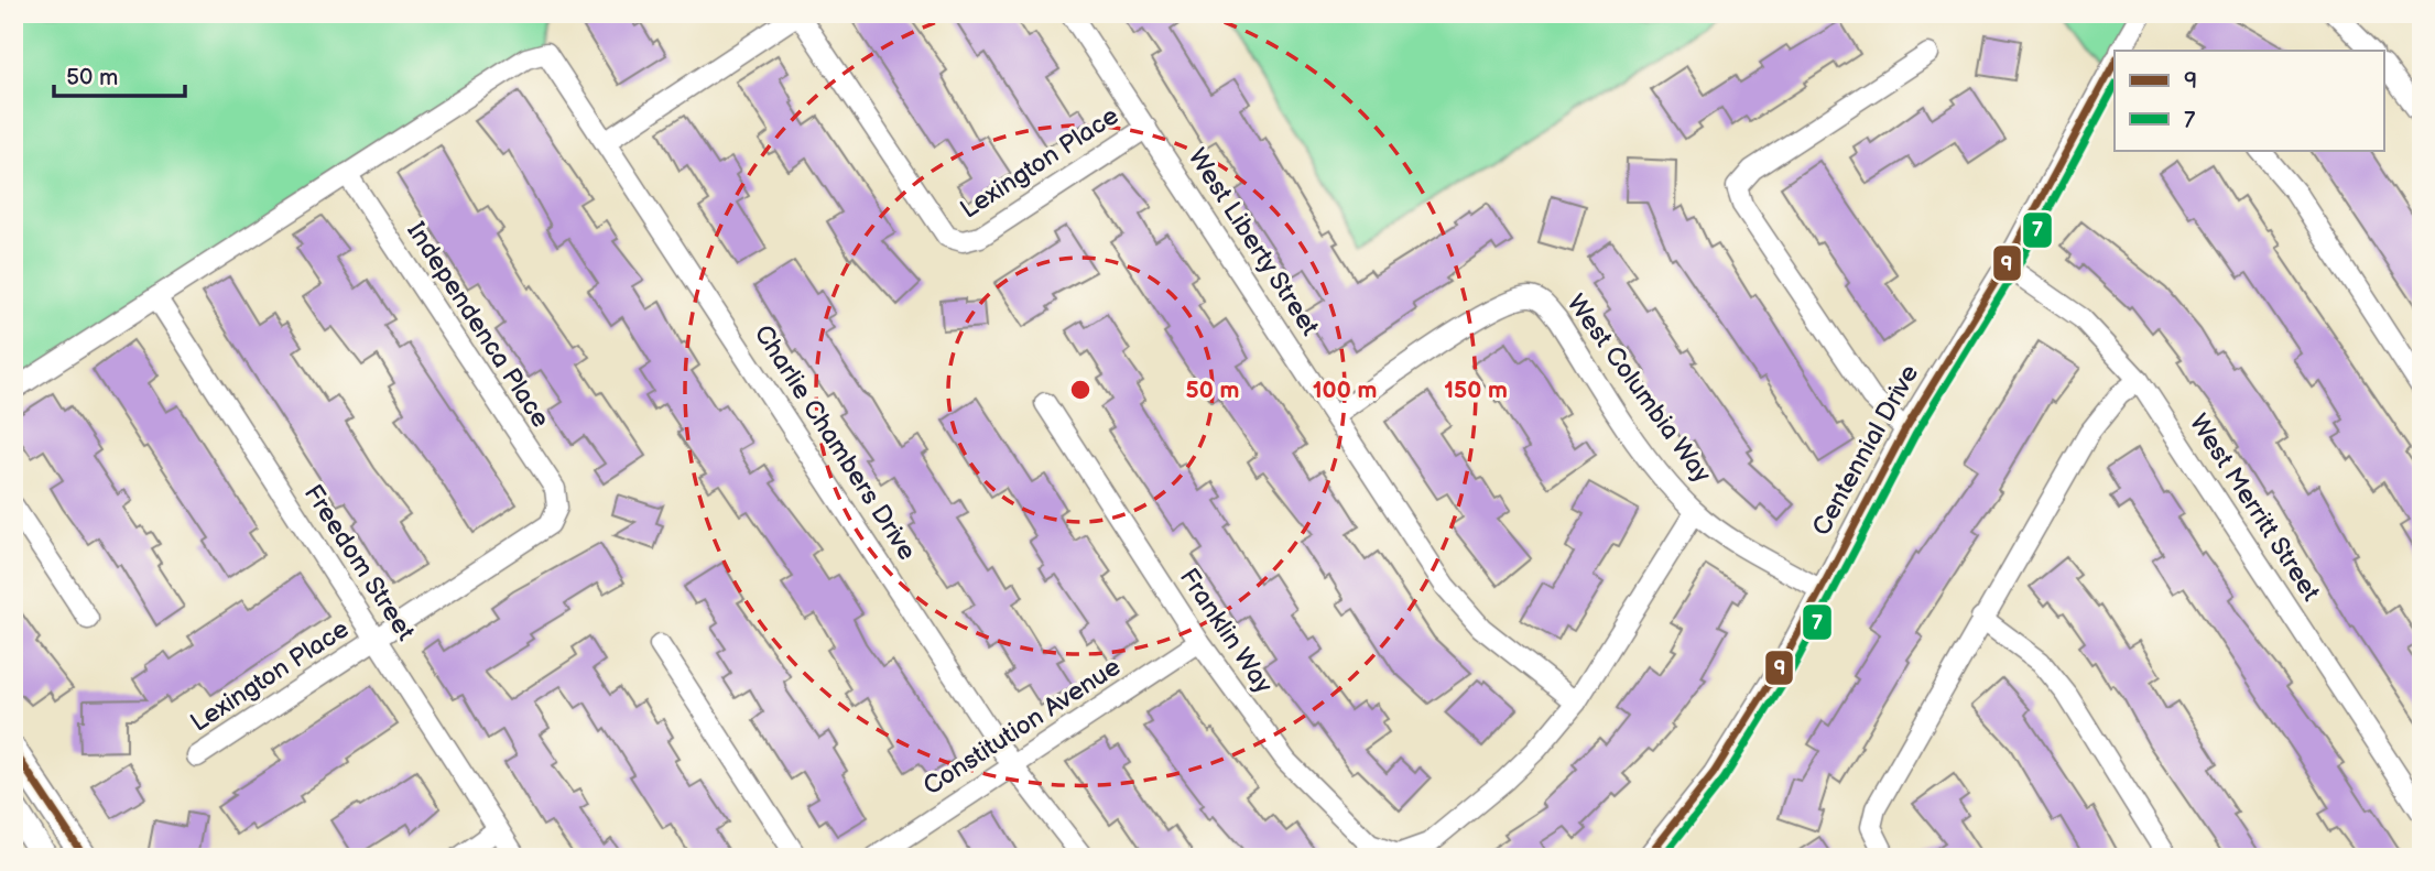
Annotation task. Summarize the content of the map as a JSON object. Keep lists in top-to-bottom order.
{
  "streets": {
    "street": [
      "Lexington Place",
      "West Liberty Street",
      "Independenca Place",
      "West Columbia Way",
      "Charlie Chambers Drive",
      "Centennial Drive",
      "West Merritt Street",
      "Freedom Street",
      "Franklin Way",
      "Constitution Avenue"
    ]
  },
  "crossings": [
    ["Lexington Place", "West Liberty Street"],
    ["Lexington Place", "Independenca Place"],
    ["Lexington Place", "Freedom Street"],
    ["West Liberty Street", "West Columbia Way"],
    ["West Liberty Street", "Franklin Way"],
    ["Independenca Place", "Charlie Chambers Drive"],
    ["West Columbia Way", "Centennial Drive"],
    ["Charlie Chambers Drive", "Constitution Avenue"],
    ["Centennial Drive", "West Merritt Street"],
    ["Franklin Way", "Constitution Avenue"]
  ],
  "lines": ["transit line 9", "transit line 7"],
  "legend": ["9", "7"],
  "scale_bar": "50 m",
  "rings": ["50 m", "100 m", "150 m"]
}
